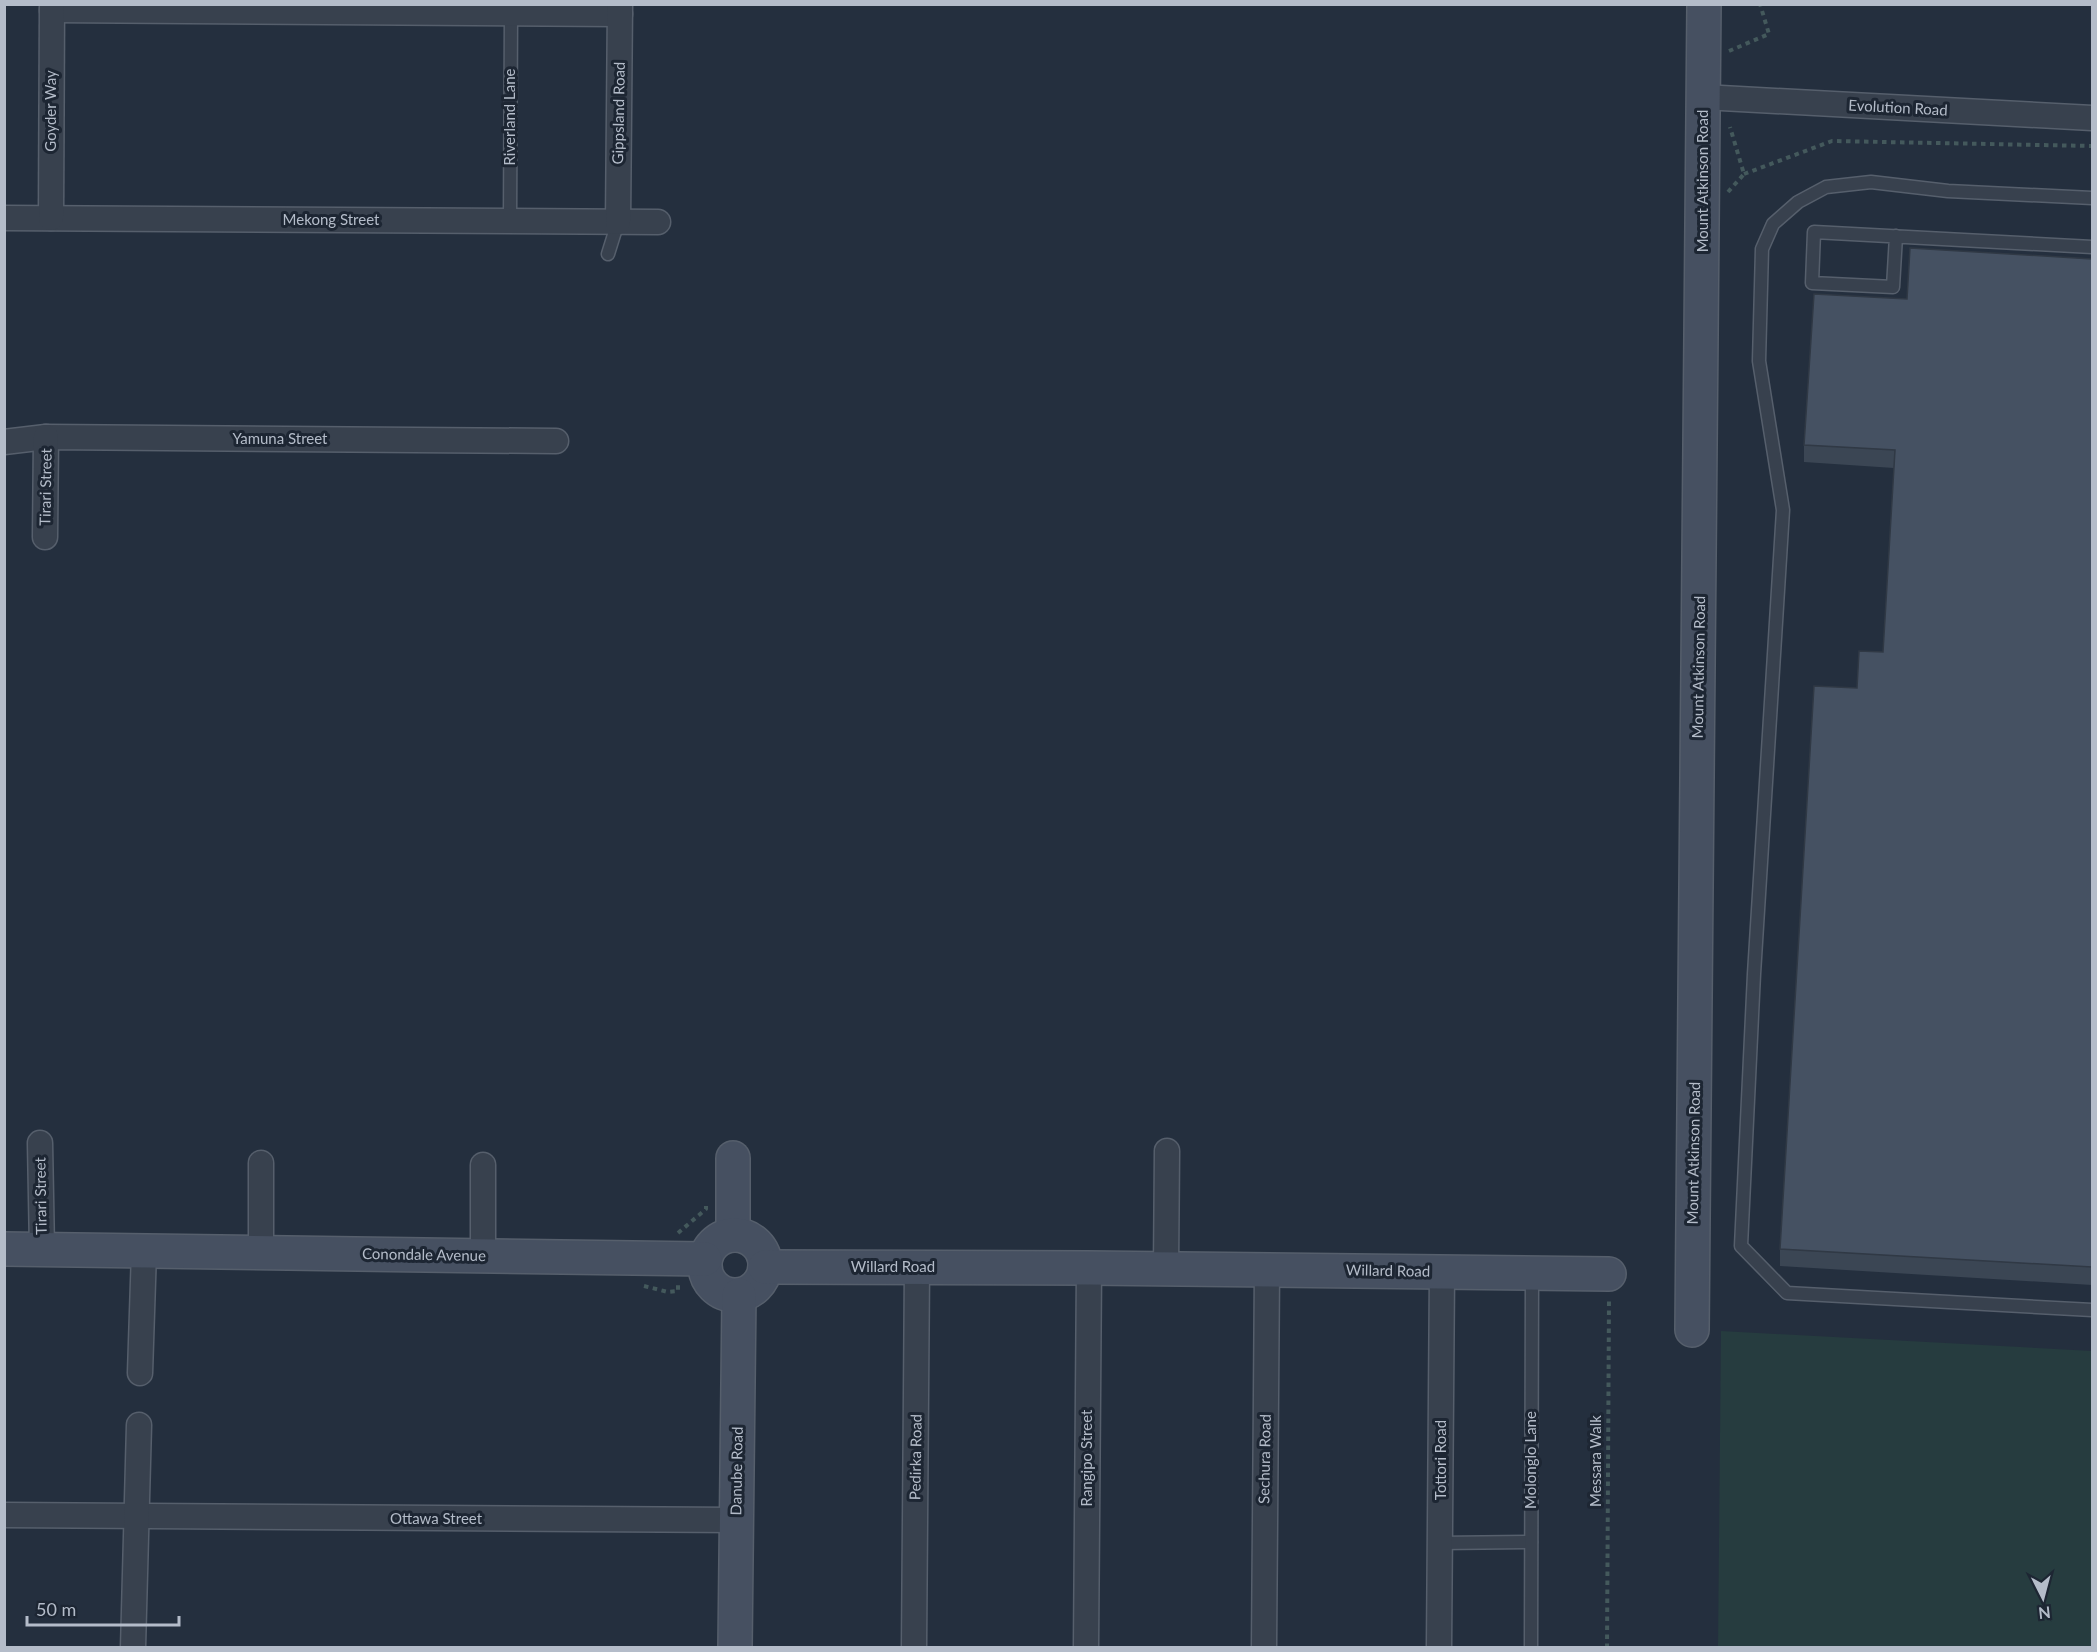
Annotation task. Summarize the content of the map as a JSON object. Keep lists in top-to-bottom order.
{
  "streets": {
    "street": [
      "Evolution Road",
      "Goyder Way",
      "Gippsland Road",
      "Mount Atkinson Road",
      "Mekong Street",
      "Yamuna Street",
      "Tirari Street",
      "Conondale Avenue",
      "Willard Road",
      "Pedirka Road",
      "Rangipo Street",
      "Sechura Road",
      "Tottori Road",
      "Danube Road",
      "Ottawa Street"
    ],
    "lane": ["Riverland Lane", "Molonglo Lane"],
    "path": ["Messara Walk"]
  },
  "crossings": [
    ["Evolution Road", "Mount Atkinson Road"],
    ["Goyder Way", "Mekong Street"],
    ["Gippsland Road", "Mekong Street"],
    ["Riverland Lane", "Mekong Street"],
    ["Yamuna Street", "Tirari Street"],
    ["Tirari Street", "Conondale Avenue"],
    ["Conondale Avenue", "Willard Road"],
    ["Conondale Avenue", "Danube Road"],
    ["Willard Road", "Pedirka Road"],
    ["Willard Road", "Rangipo Street"],
    ["Willard Road", "Sechura Road"],
    ["Willard Road", "Tottori Road"],
    ["Willard Road", "Molonglo Lane"],
    ["Willard Road", "Messara Walk"],
    ["Willard Road", "Danube Road"],
    ["Danube Road", "Ottawa Street"]
  ],
  "scale_bar": "50 m",
  "north": "bottom"
}
